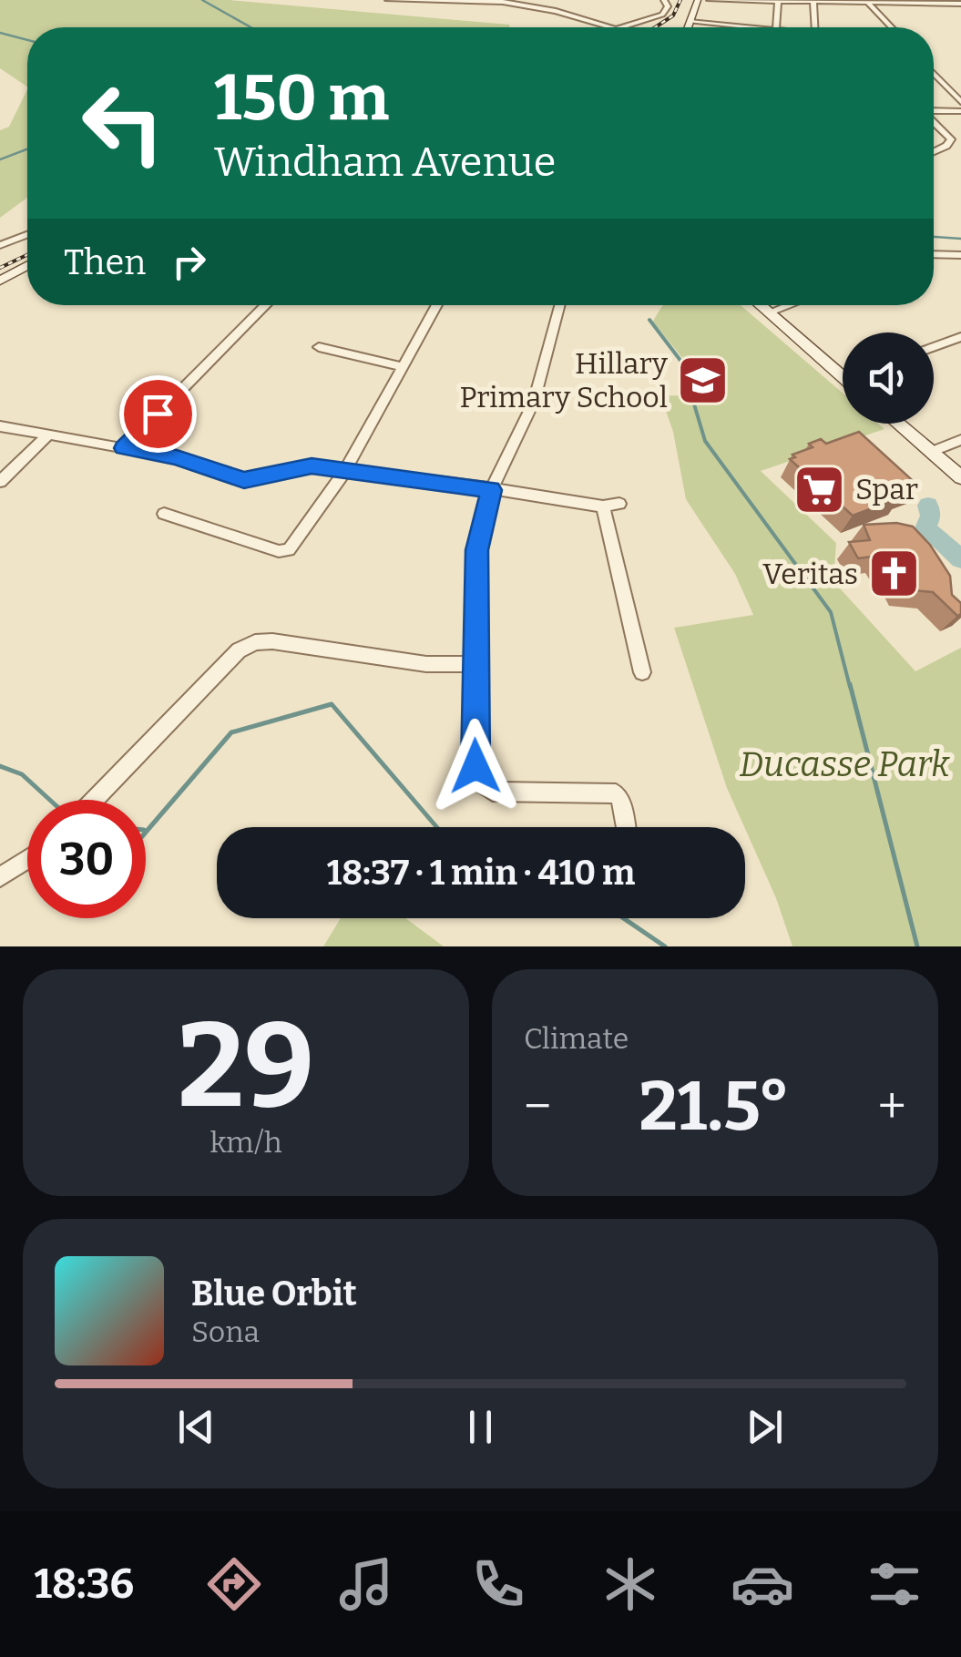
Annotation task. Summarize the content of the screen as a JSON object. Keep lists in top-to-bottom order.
{
  "parks": ["Ducasse Park"],
  "places": {
    "school or university": ["Hillary Primary School"],
    "supermarket": ["Spar"],
    "church": ["Veritas"]
  },
  "page": {
    "turn": ["150 m", "Windham Avenue"],
    "then": "Then",
    "limit": "30",
    "trip": "18:37 · 1 min · 410 m",
    "tile": [
      ["29", "km/h"],
      "Climate"
    ],
    "heat": ["−", "21.5°", "+"],
    "song": ["Blue Orbit", "Sona"],
    "tabs": "18:36"
  }
}
